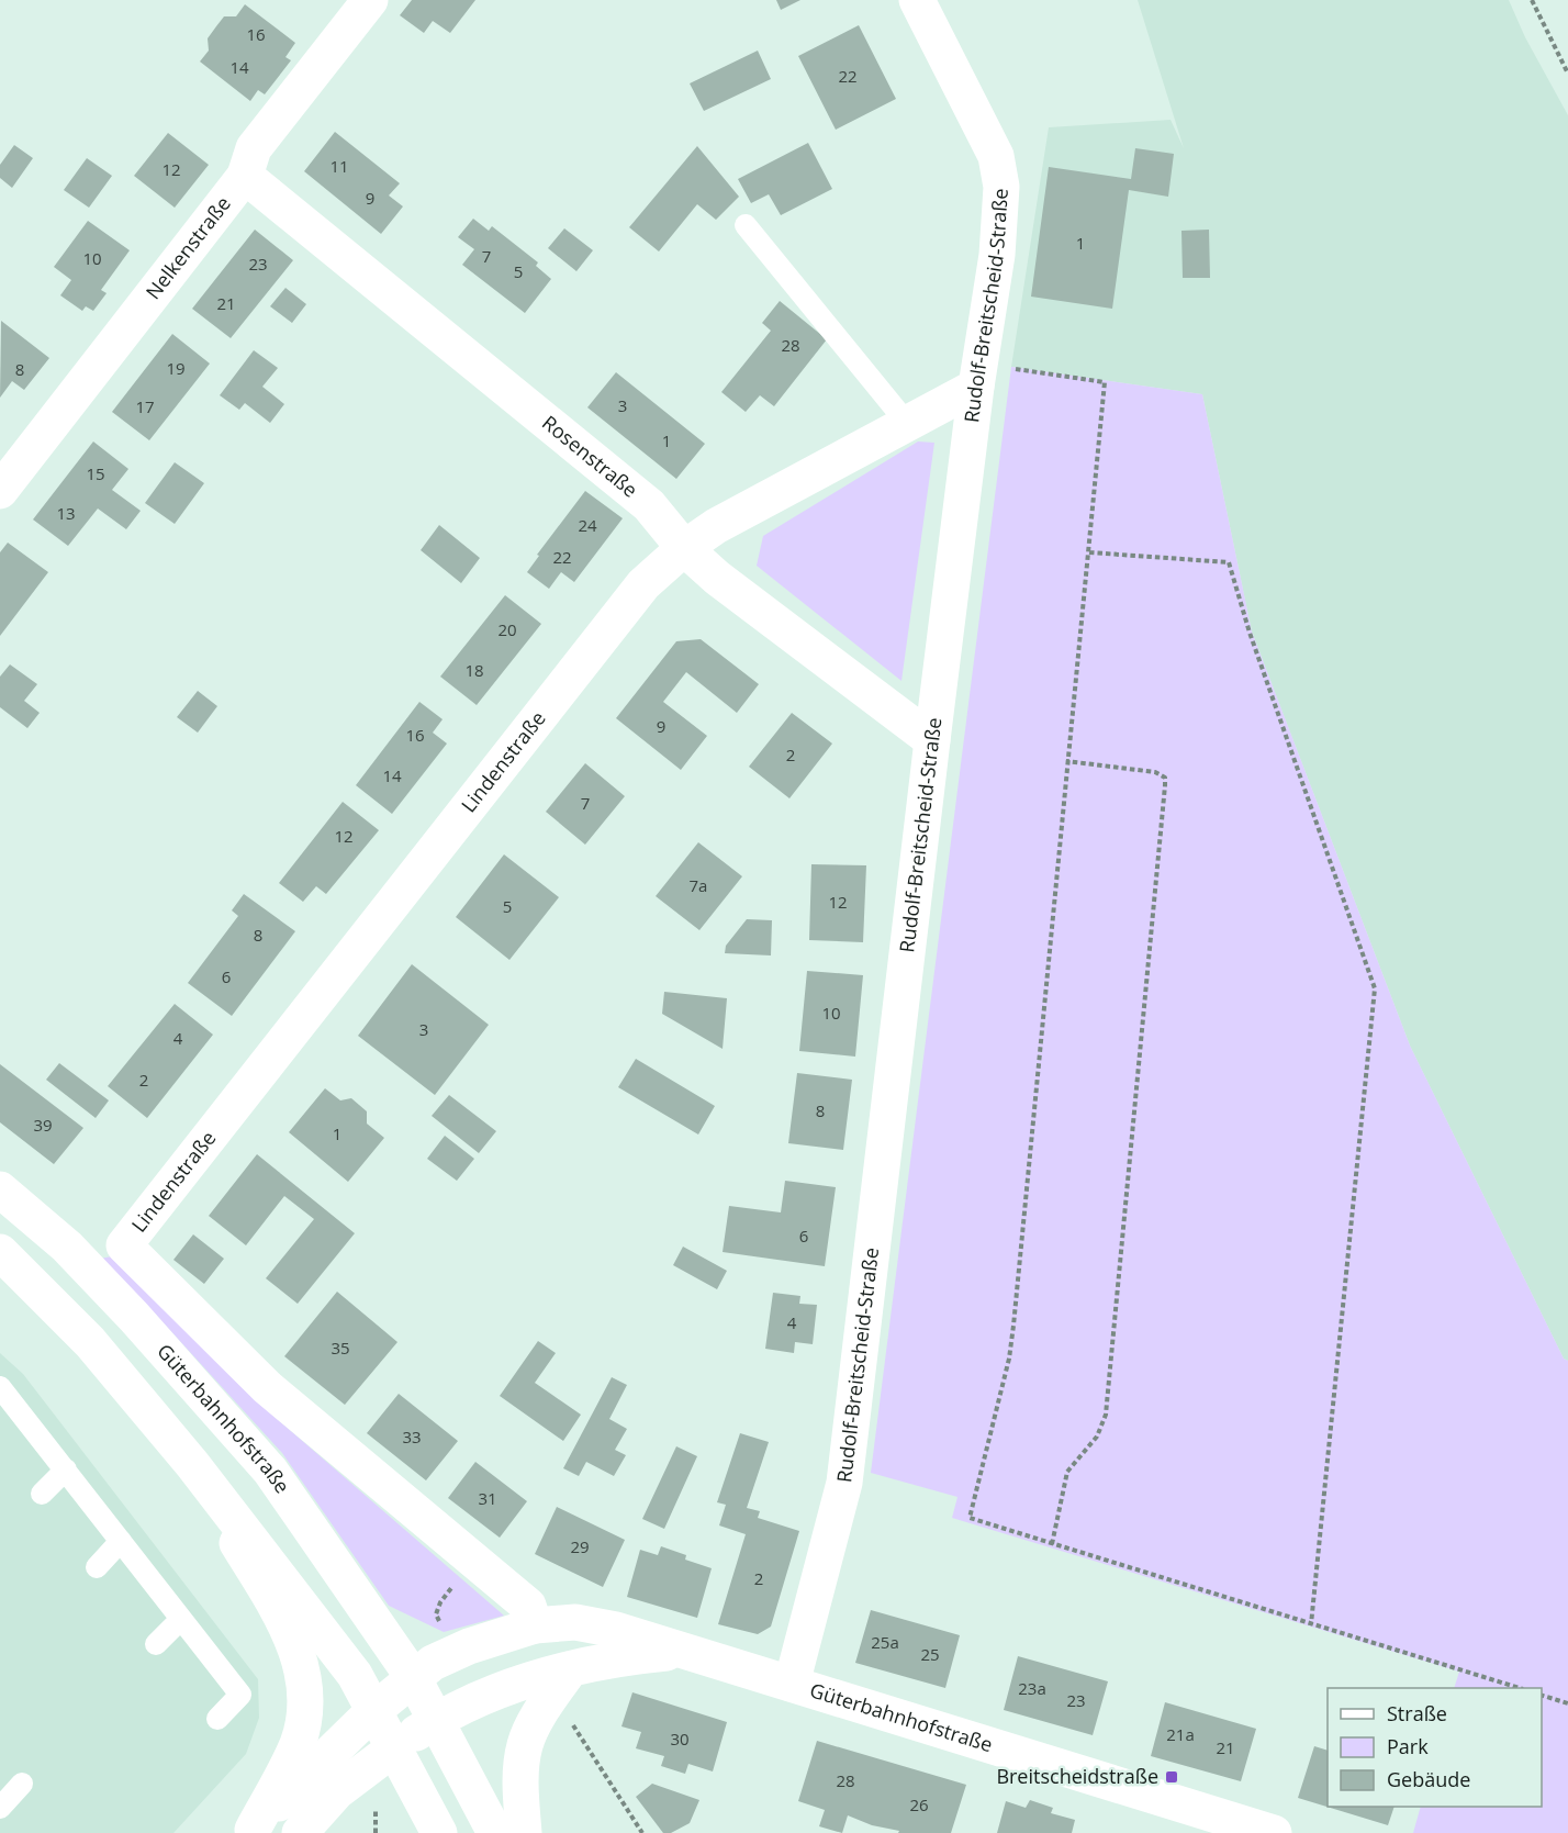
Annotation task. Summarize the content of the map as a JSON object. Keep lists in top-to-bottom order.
{
  "streets": {
    "street": [
      "Nelkenstraße",
      "Rudolf-Breitscheid-Straße",
      "Rosenstraße",
      "Lindenstraße",
      "Güterbahnhofstraße"
    ]
  },
  "crossings": [
    ["Nelkenstraße", "Rosenstraße"],
    ["Rudolf-Breitscheid-Straße", "Rosenstraße"],
    ["Rudolf-Breitscheid-Straße", "Lindenstraße"],
    ["Rudolf-Breitscheid-Straße", "Güterbahnhofstraße"],
    ["Rosenstraße", "Lindenstraße"],
    ["Lindenstraße", "Güterbahnhofstraße"]
  ],
  "places": {
    "transit": ["Breitscheidstraße"]
  },
  "house_numbers": [
    "16",
    "14",
    "22",
    "11",
    "12",
    "9",
    "1",
    "7",
    "10",
    "23",
    "5",
    "21",
    "28",
    "19",
    "8",
    "3",
    "17",
    "1",
    "15",
    "13",
    "24",
    "22",
    "20",
    "18",
    "9",
    "16",
    "2",
    "14",
    "7",
    "12",
    "7a",
    "12",
    "5",
    "8",
    "6",
    "10",
    "3",
    "4",
    "2",
    "8",
    "39",
    "1",
    "6",
    "4",
    "35",
    "33",
    "31",
    "29",
    "2",
    "25a",
    "25",
    "23a",
    "23",
    "21a",
    "30",
    "21",
    "28",
    "26"
  ],
  "legend": ["Straße", "Park", "Gebäude"]
}
